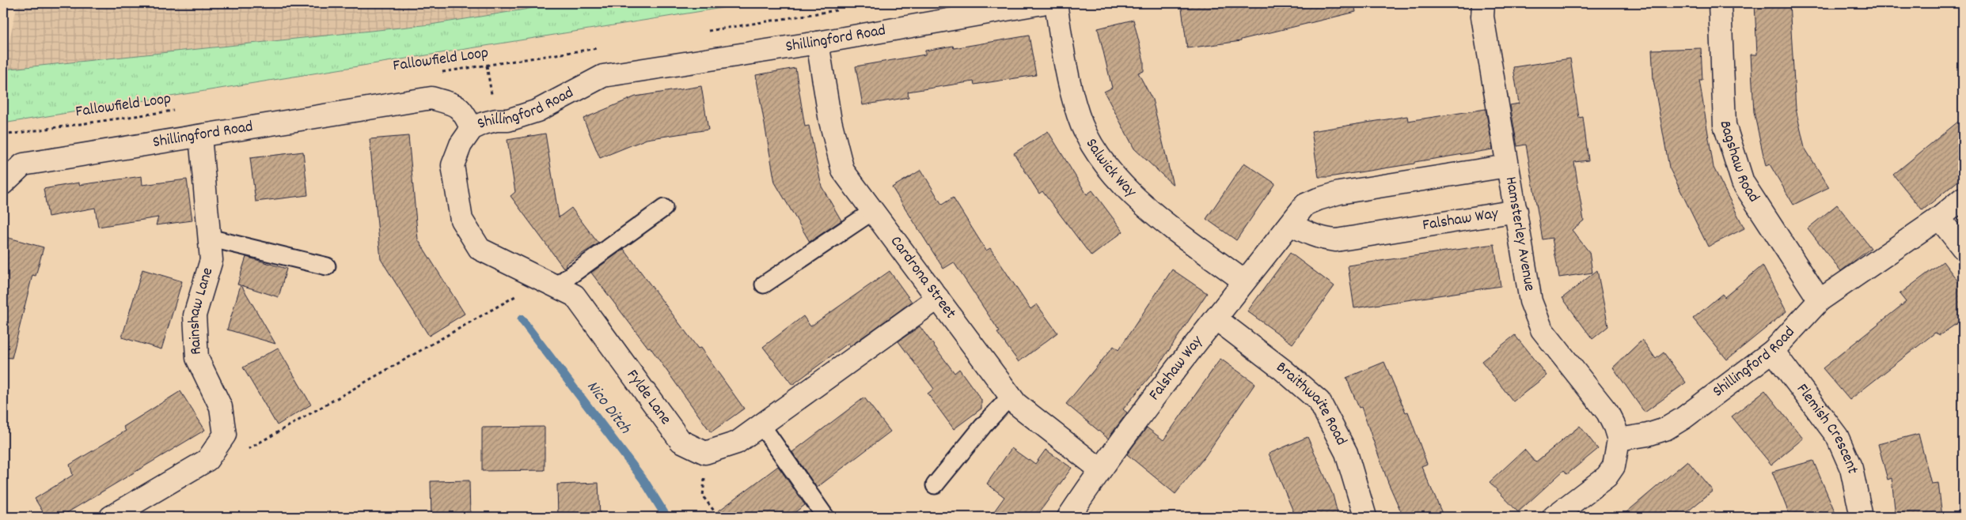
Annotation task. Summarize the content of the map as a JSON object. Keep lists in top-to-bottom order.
{
  "streets": {
    "street": [
      "Shillingford Road",
      "Bagshaw Road",
      "Salwick Way",
      "Falshaw Way",
      "Hamsterley Avenue",
      "Cardrona Street",
      "Rainshaw Lane",
      "Fylde Lane",
      "Braithwaite Road",
      "Flemish Crescent"
    ],
    "path": ["Fallowfield Loop"]
  },
  "crossings": [
    ["Shillingford Road", "Bagshaw Road"],
    ["Shillingford Road", "Hamsterley Avenue"],
    ["Shillingford Road", "Cardrona Street"],
    ["Shillingford Road", "Rainshaw Lane"],
    ["Shillingford Road", "Fylde Lane"],
    ["Shillingford Road", "Flemish Crescent"],
    ["Salwick Way", "Falshaw Way"],
    ["Falshaw Way", "Hamsterley Avenue"],
    ["Falshaw Way", "Cardrona Street"],
    ["Falshaw Way", "Braithwaite Road"]
  ],
  "water": ["Nico Ditch"]
}
